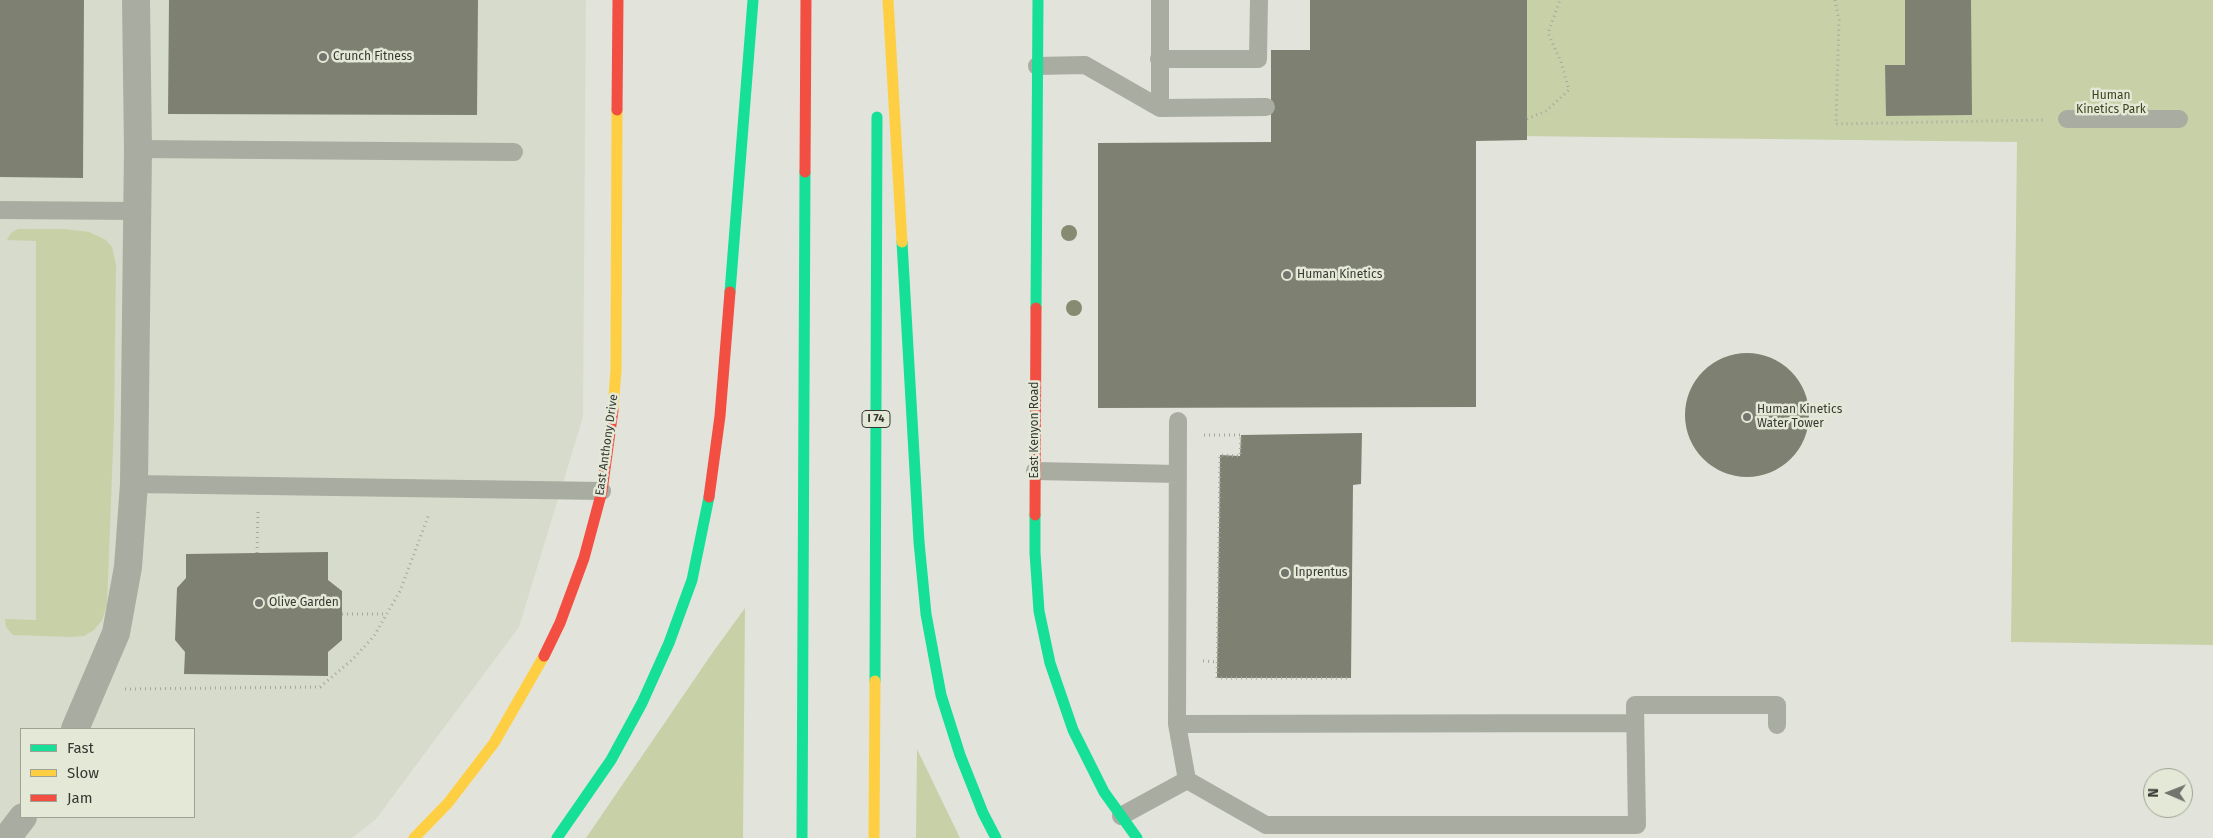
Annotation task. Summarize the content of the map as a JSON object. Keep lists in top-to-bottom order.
{
  "streets": {
    "main road": ["I 74", "East Kenyon Road", "East Anthony Drive"]
  },
  "parks": ["Human Kinetics Park"],
  "places": [
    "Crunch Fitness",
    "Human Kinetics",
    "Human Kinetics Water Tower",
    "Inprentus",
    "Olive Garden"
  ],
  "legend": ["Fast", "Slow", "Jam"],
  "north": "left"
}
